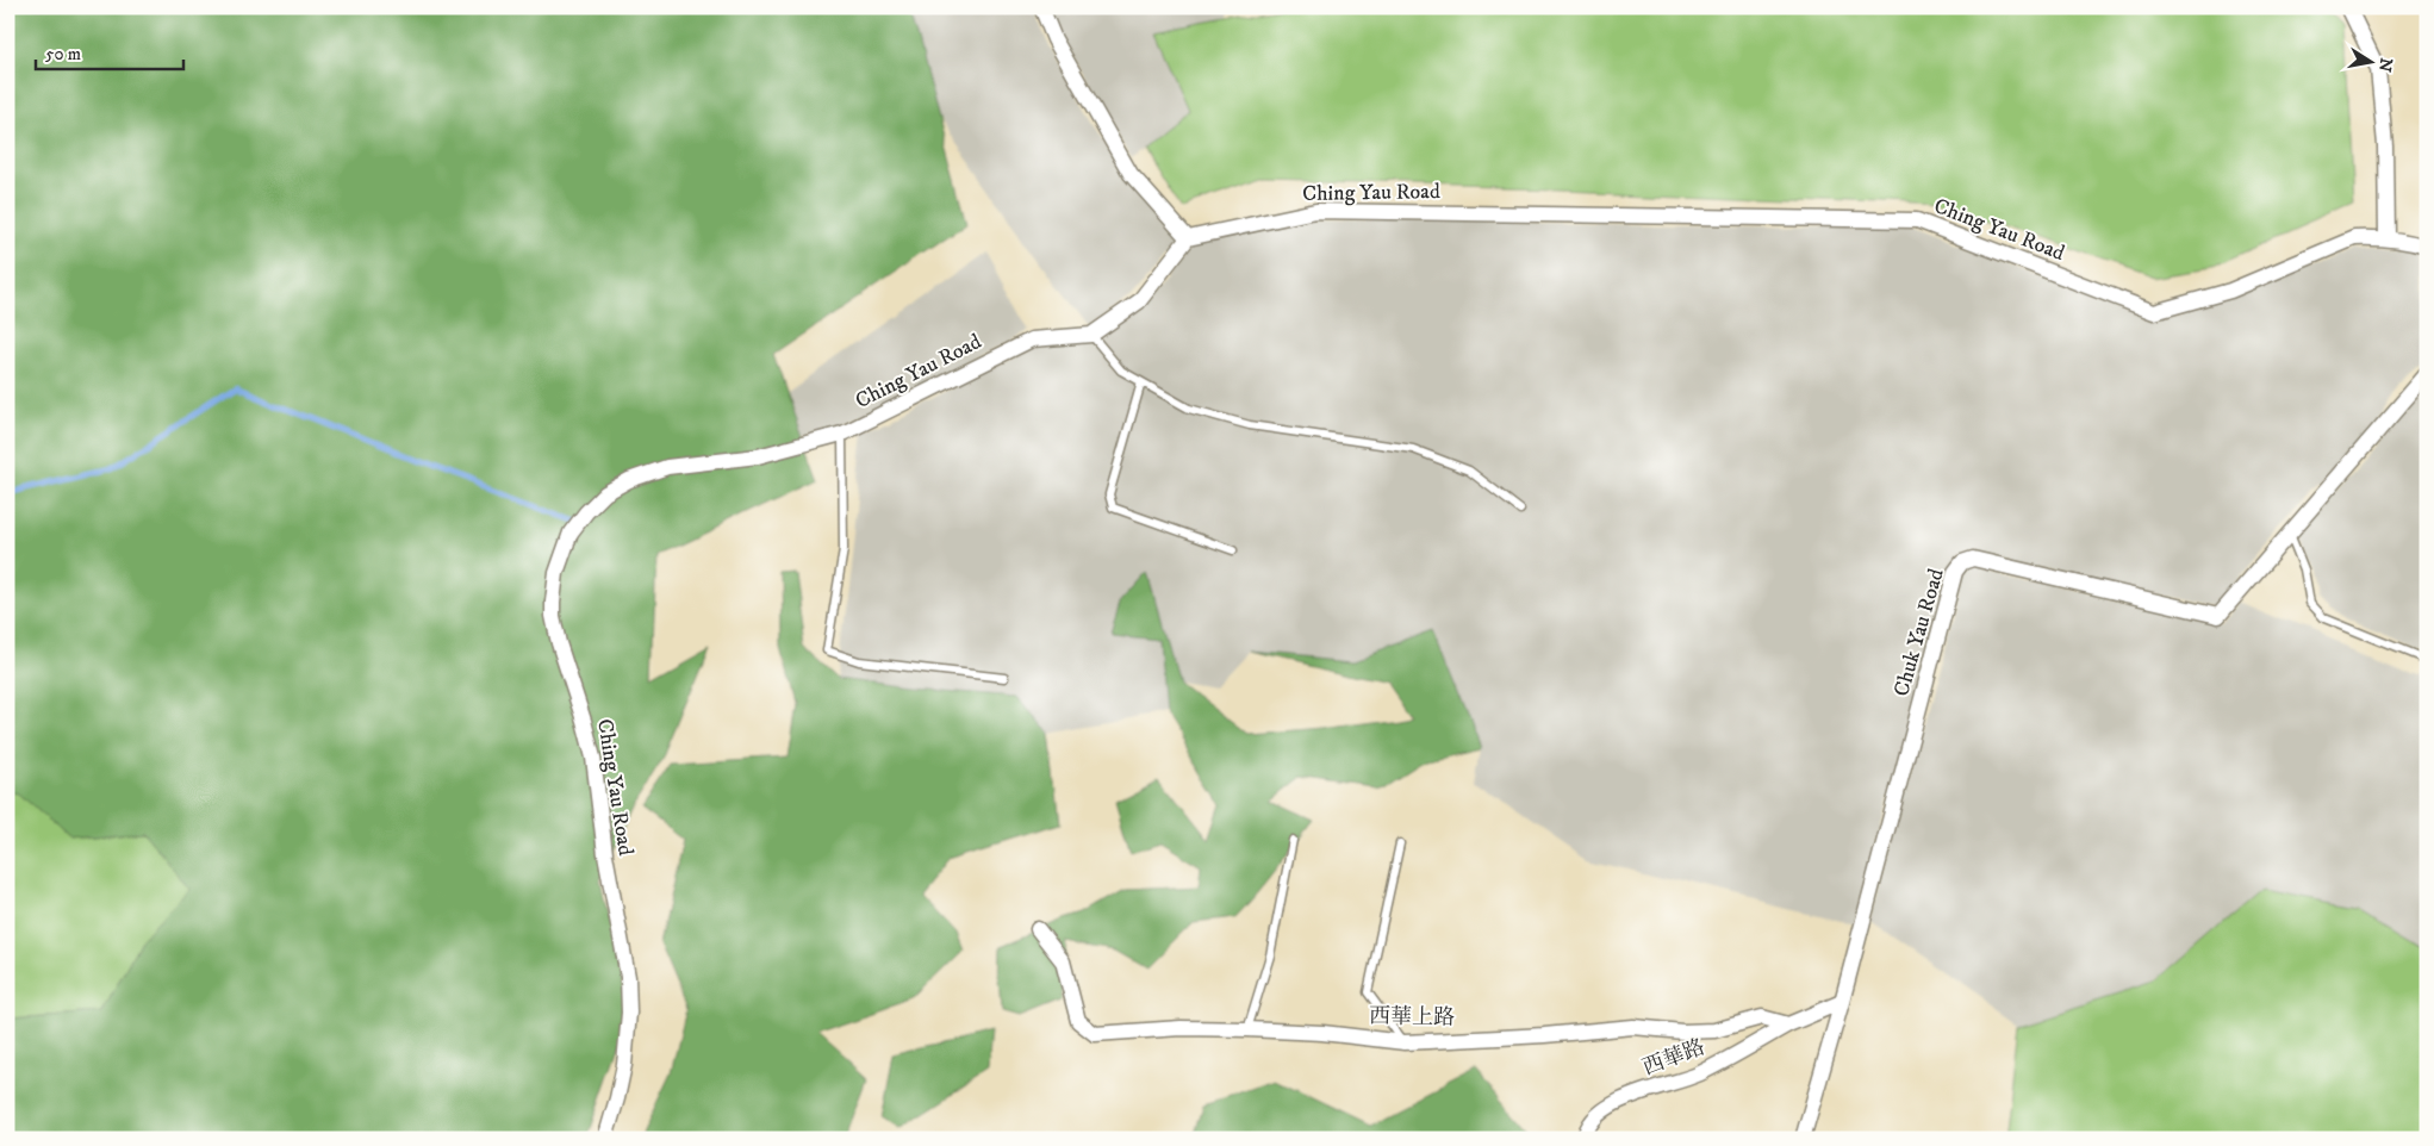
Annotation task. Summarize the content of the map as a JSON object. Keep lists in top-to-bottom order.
{
  "streets": {
    "street": [
      "Ching Yau Road",
      "Chuk Yau Road",
      "西華上路",
      "西華路"
    ]
  },
  "crossings": [
    ["西華上路", "西華路"]
  ],
  "scale_bar": "50 m",
  "north": "right"
}
